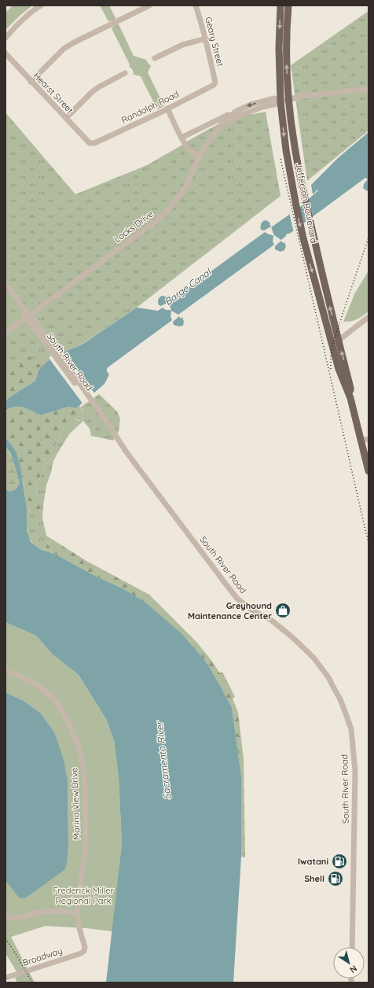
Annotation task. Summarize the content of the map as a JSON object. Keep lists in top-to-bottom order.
{
  "streets": {
    "main road": ["Jefferson Boulevard"],
    "street": [
      "Geary Street",
      "Hearst Street",
      "Randolph Road",
      "Locks Drive",
      "South River Road",
      "Marina View Drive",
      "Broadway"
    ]
  },
  "crossings": [
    ["Geary Street", "Randolph Road"],
    ["Hearst Street", "Randolph Road"],
    ["Jefferson Boulevard", "Locks Drive"],
    ["Locks Drive", "South River Road"],
    ["Marina View Drive", "Broadway"]
  ],
  "water": ["Barge Canal", "Sacramento River"],
  "parks": ["Frederick Miller Regional Park"],
  "places": {
    "shop": ["Greyhound Maintenance Center"],
    "fuel station": ["Iwatani", "Shell"]
  },
  "north": "bottom right"
}
